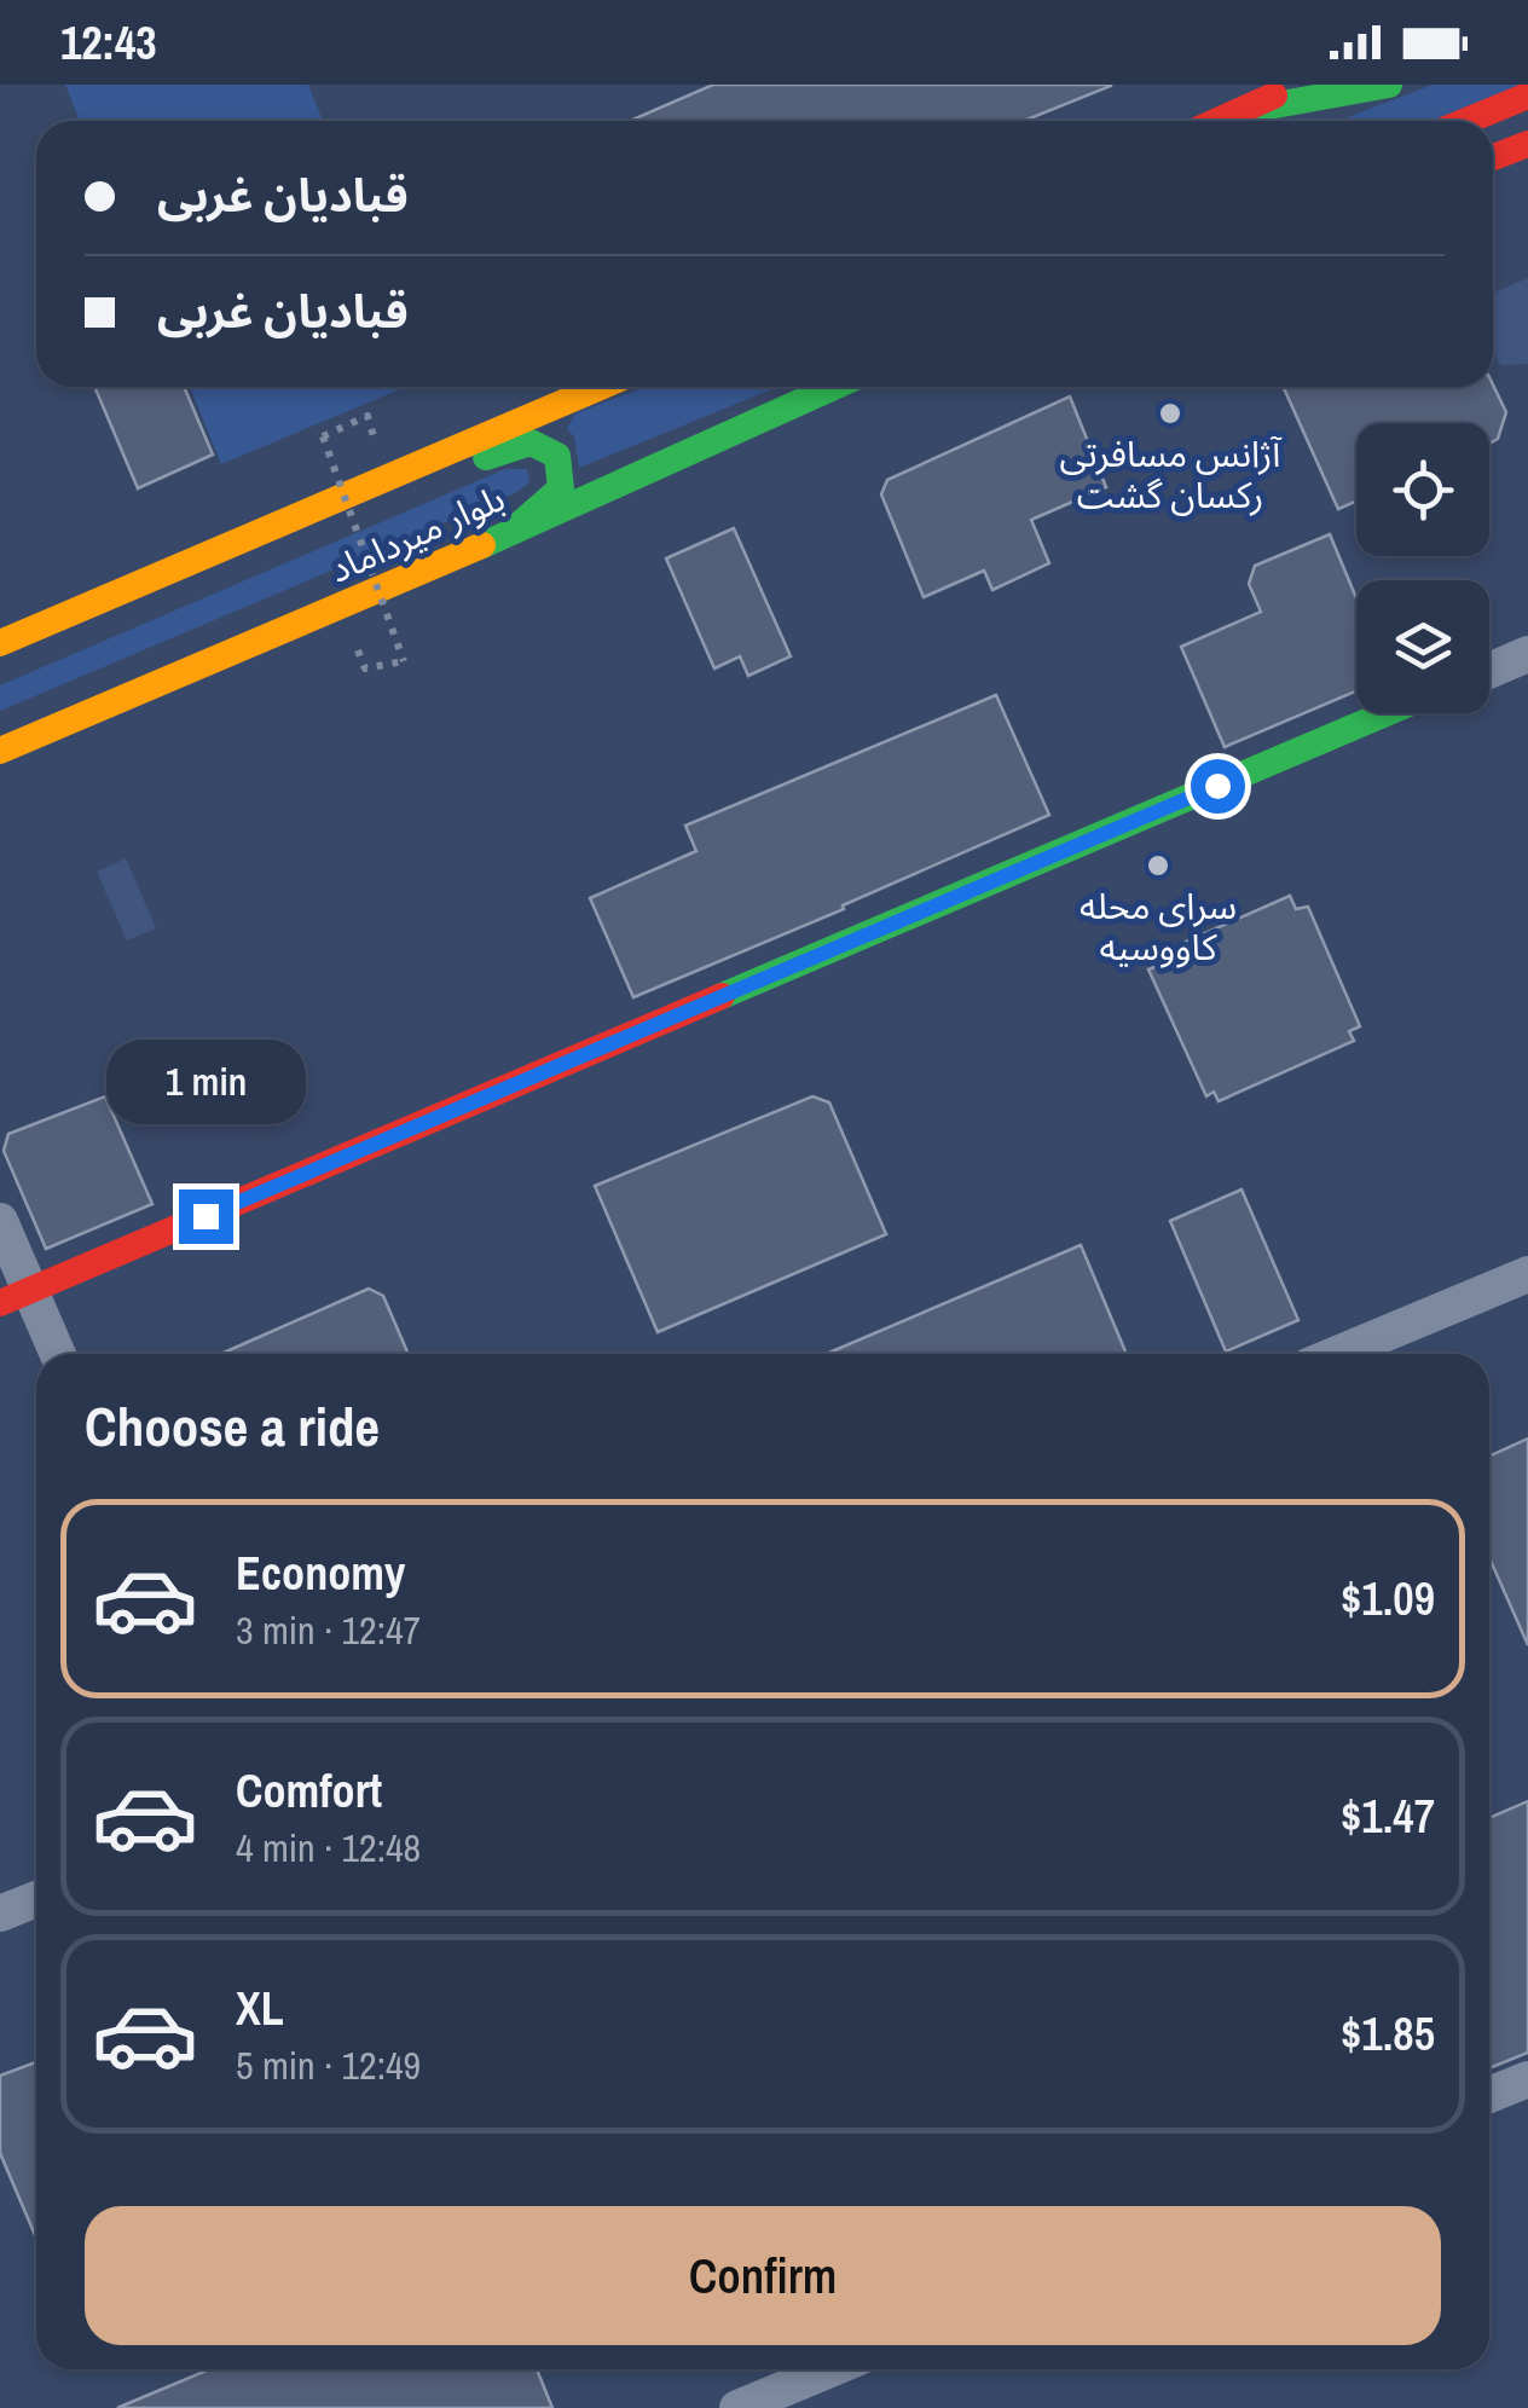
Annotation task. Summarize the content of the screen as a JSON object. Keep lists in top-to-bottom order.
{
  "streets": {
    "main road": ["بلوار میرداماد"]
  },
  "places": ["آژانس مسافرتی رکسان گشت", "سرای محله کاووسیه"],
  "page": {
    "status": "12:43",
    "banner": ["قبادیان غربی", "قبادیان غربی"],
    "bubble": "1 min",
    "heading": "Choose a ride",
    "list": [
      {
        "name": "Economy",
        "note": "3 min · 12:47",
        "value": "$1.09"
      },
      {
        "name": "Comfort",
        "note": "4 min · 12:48",
        "value": "$1.47"
      },
      {
        "name": "XL",
        "note": "5 min · 12:49",
        "value": "$1.85"
      }
    ],
    "buttons": "Confirm"
  }
}
